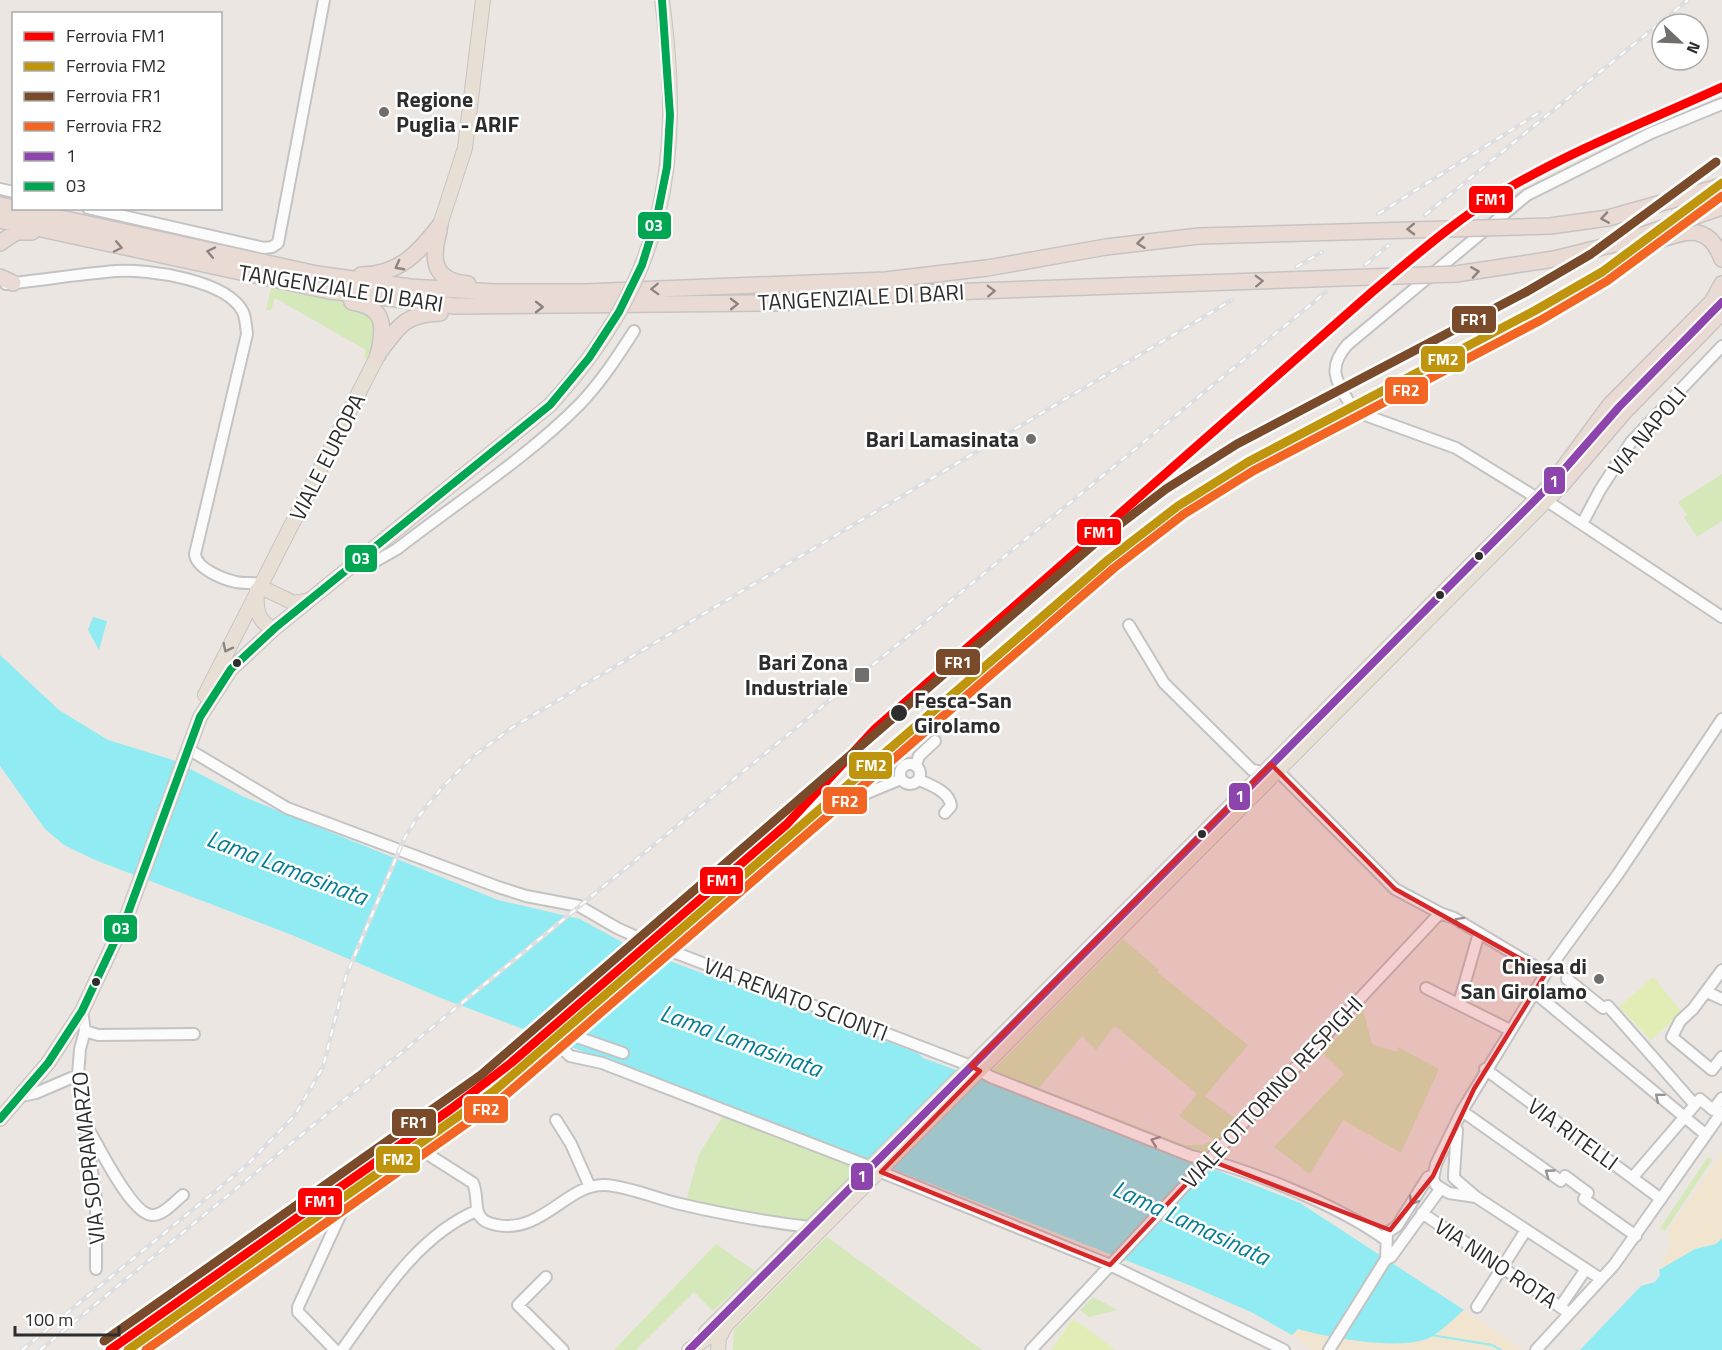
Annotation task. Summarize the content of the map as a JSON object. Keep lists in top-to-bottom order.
{
  "streets": {
    "highway": ["TANGENZIALE DI BARI"],
    "main road": ["VIALE EUROPA"],
    "street": [
      "VIA NAPOLI",
      "VIA RENATO SCIONTI",
      "VIALE OTTORINO RESPIGHI",
      "VIA RITELLI",
      "VIA SOPRAMARZO",
      "VIA NINO ROTA"
    ]
  },
  "crossings": [
    ["VIA RENATO SCIONTI", "VIALE OTTORINO RESPIGHI"]
  ],
  "water": ["Lama Lamasinata"],
  "places": {
    "other": [
      "Regione Puglia - ARIF",
      "Bari Lamasinata",
      "Fesca-San Girolamo",
      "Chiesa di San Girolamo"
    ],
    "transit": ["Bari Zona Industriale"]
  },
  "lines": [
    "transit line 03",
    "rail line FM1",
    "rail line FR1",
    "rail line FM2",
    "rail line FR2",
    "transit line 1"
  ],
  "legend": [
    "Ferrovia FM1",
    "Ferrovia FM2",
    "Ferrovia FR1",
    "Ferrovia FR2",
    "1",
    "03"
  ],
  "scale_bar": "100 m",
  "north": "bottom right"
}
